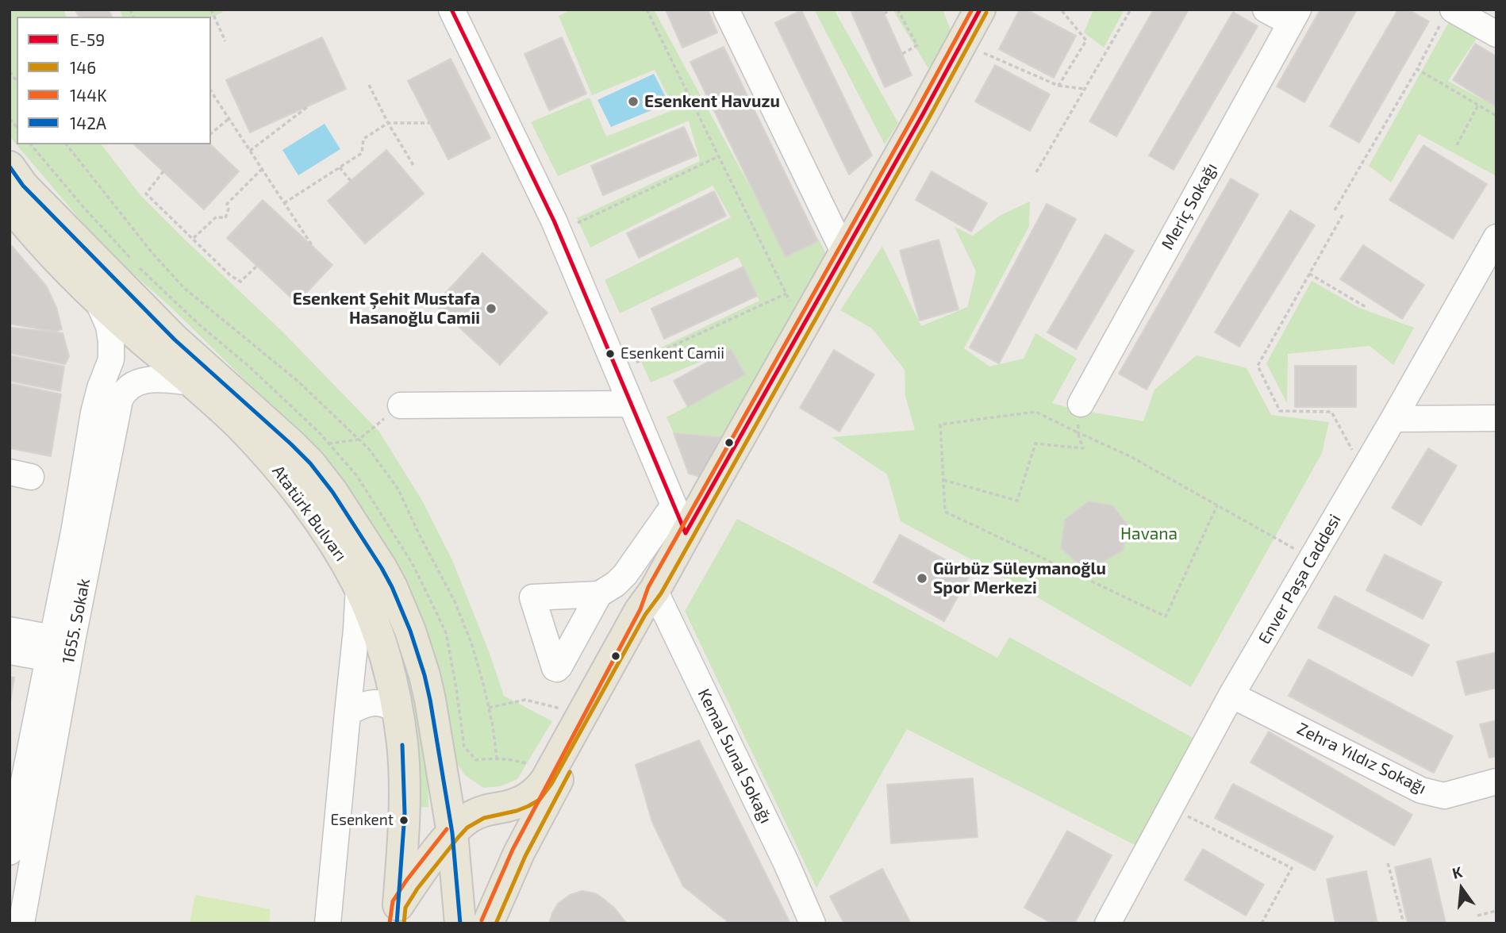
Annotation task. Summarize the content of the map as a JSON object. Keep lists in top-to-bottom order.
{
  "streets": {
    "main road": ["Atatürk Bulvarı"],
    "street": [
      "Meriç Sokağı",
      "Enver Paşa Caddesi",
      "1655. Sokak",
      "Kemal Sunal Sokağı",
      "Zehra Yıldız Sokağı"
    ]
  },
  "crossings": [
    ["Atatürk Bulvarı", "1655. Sokak"],
    ["Enver Paşa Caddesi", "Zehra Yıldız Sokağı"]
  ],
  "parks": ["Havana"],
  "places": [
    "Esenkent Havuzu",
    "Esenkent Şehit Mustafa Hasanoğlu Camii",
    "Esenkent Camii",
    "Gürbüz Süleymanoğlu Spor Merkezi",
    "Esenkent"
  ],
  "lines": [
    "transit line E-59",
    "transit line 144K",
    "transit line 146",
    "transit line 142A"
  ],
  "legend": [
    "E-59",
    "146",
    "144K",
    "142A"
  ],
  "north": "top"
}
